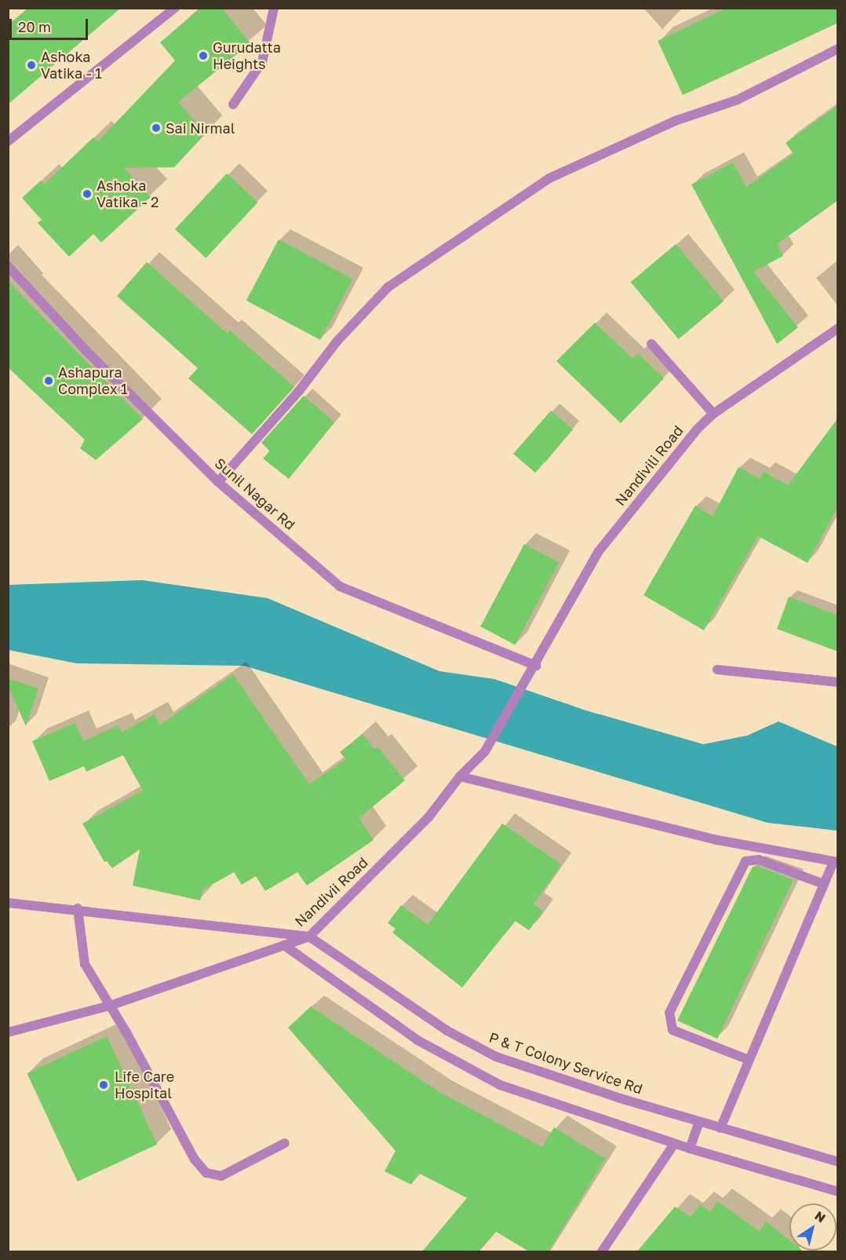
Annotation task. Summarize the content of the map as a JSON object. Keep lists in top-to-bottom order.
{
  "streets": {
    "street": [
      "Nandivili Road",
      "Sunil Nagar Rd",
      "Nandivii Road",
      "P & T Colony Service Rd"
    ]
  },
  "crossings": [
    ["Nandivili Road", "Sunil Nagar Rd"],
    ["Nandivili Road", "Nandivii Road"],
    ["Sunil Nagar Rd", "Nandivii Road"],
    ["Nandivii Road", "P & T Colony Service Rd"]
  ],
  "places": [
    "Gurudatta Heights",
    "Ashoka Vatika - 1",
    "Sai Nirmal",
    "Ashoka Vatika - 2",
    "Ashapura Complex 1",
    "Life Care Hospital"
  ],
  "scale_bar": "20 m",
  "north": "top right"
}
